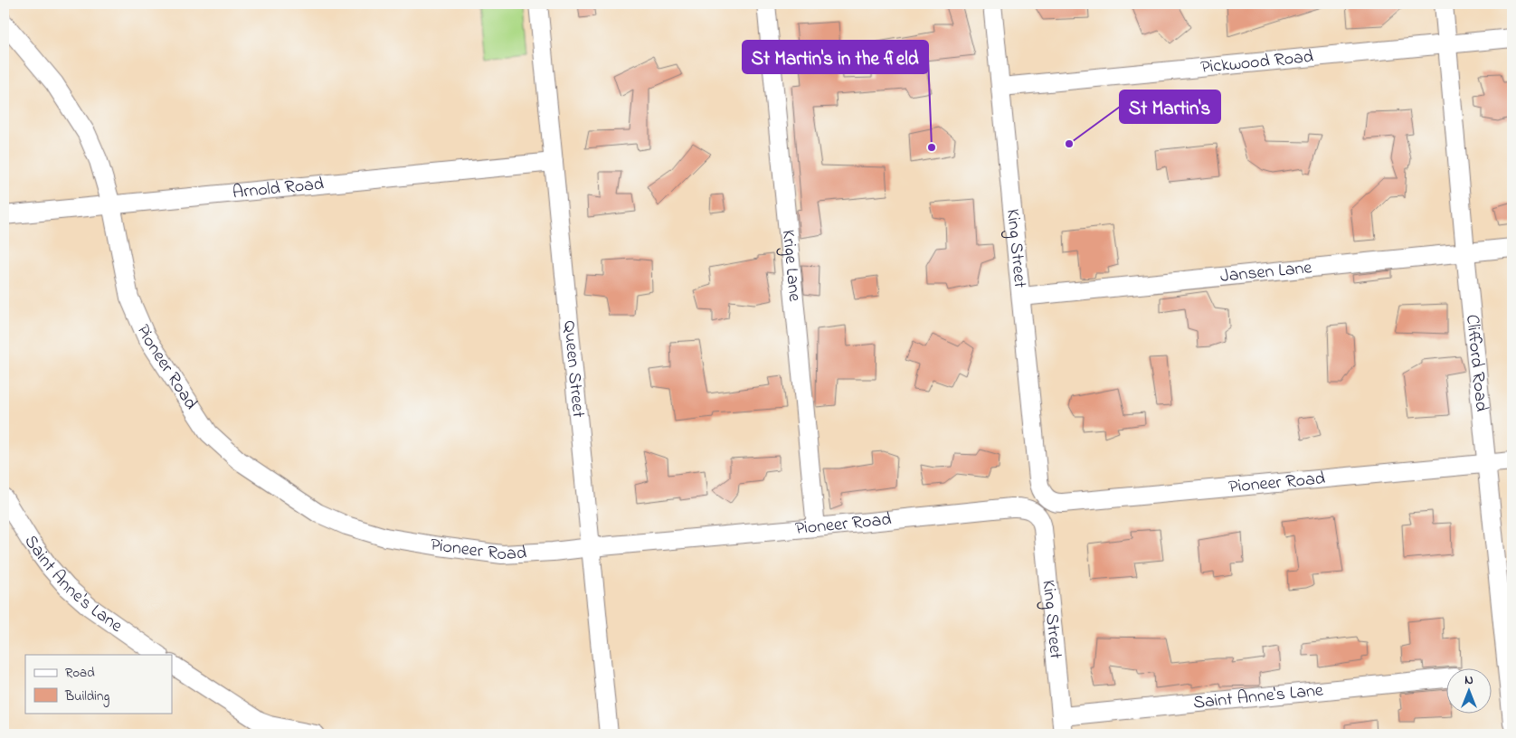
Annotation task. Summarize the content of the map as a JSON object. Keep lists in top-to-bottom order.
{
  "streets": {
    "street": [
      "Pickwood Road",
      "Arnold Road",
      "King Street",
      "Krige Lane",
      "Jansen Lane",
      "Clifford Road",
      "Pioneer Road",
      "Queen Street",
      "Saint Anne's Lane"
    ]
  },
  "crossings": [
    ["Pickwood Road", "King Street"],
    ["Pickwood Road", "Clifford Road"],
    ["Arnold Road", "Pioneer Road"],
    ["Arnold Road", "Queen Street"],
    ["King Street", "Jansen Lane"],
    ["King Street", "Pioneer Road"],
    ["King Street", "Saint Anne's Lane"],
    ["Krige Lane", "Pioneer Road"],
    ["Jansen Lane", "Clifford Road"],
    ["Clifford Road", "Pioneer Road"],
    ["Pioneer Road", "Queen Street"]
  ],
  "places": ["St Martin's", "St Martin's in the field"],
  "legend": ["Road", "Building"],
  "north": "top"
}
